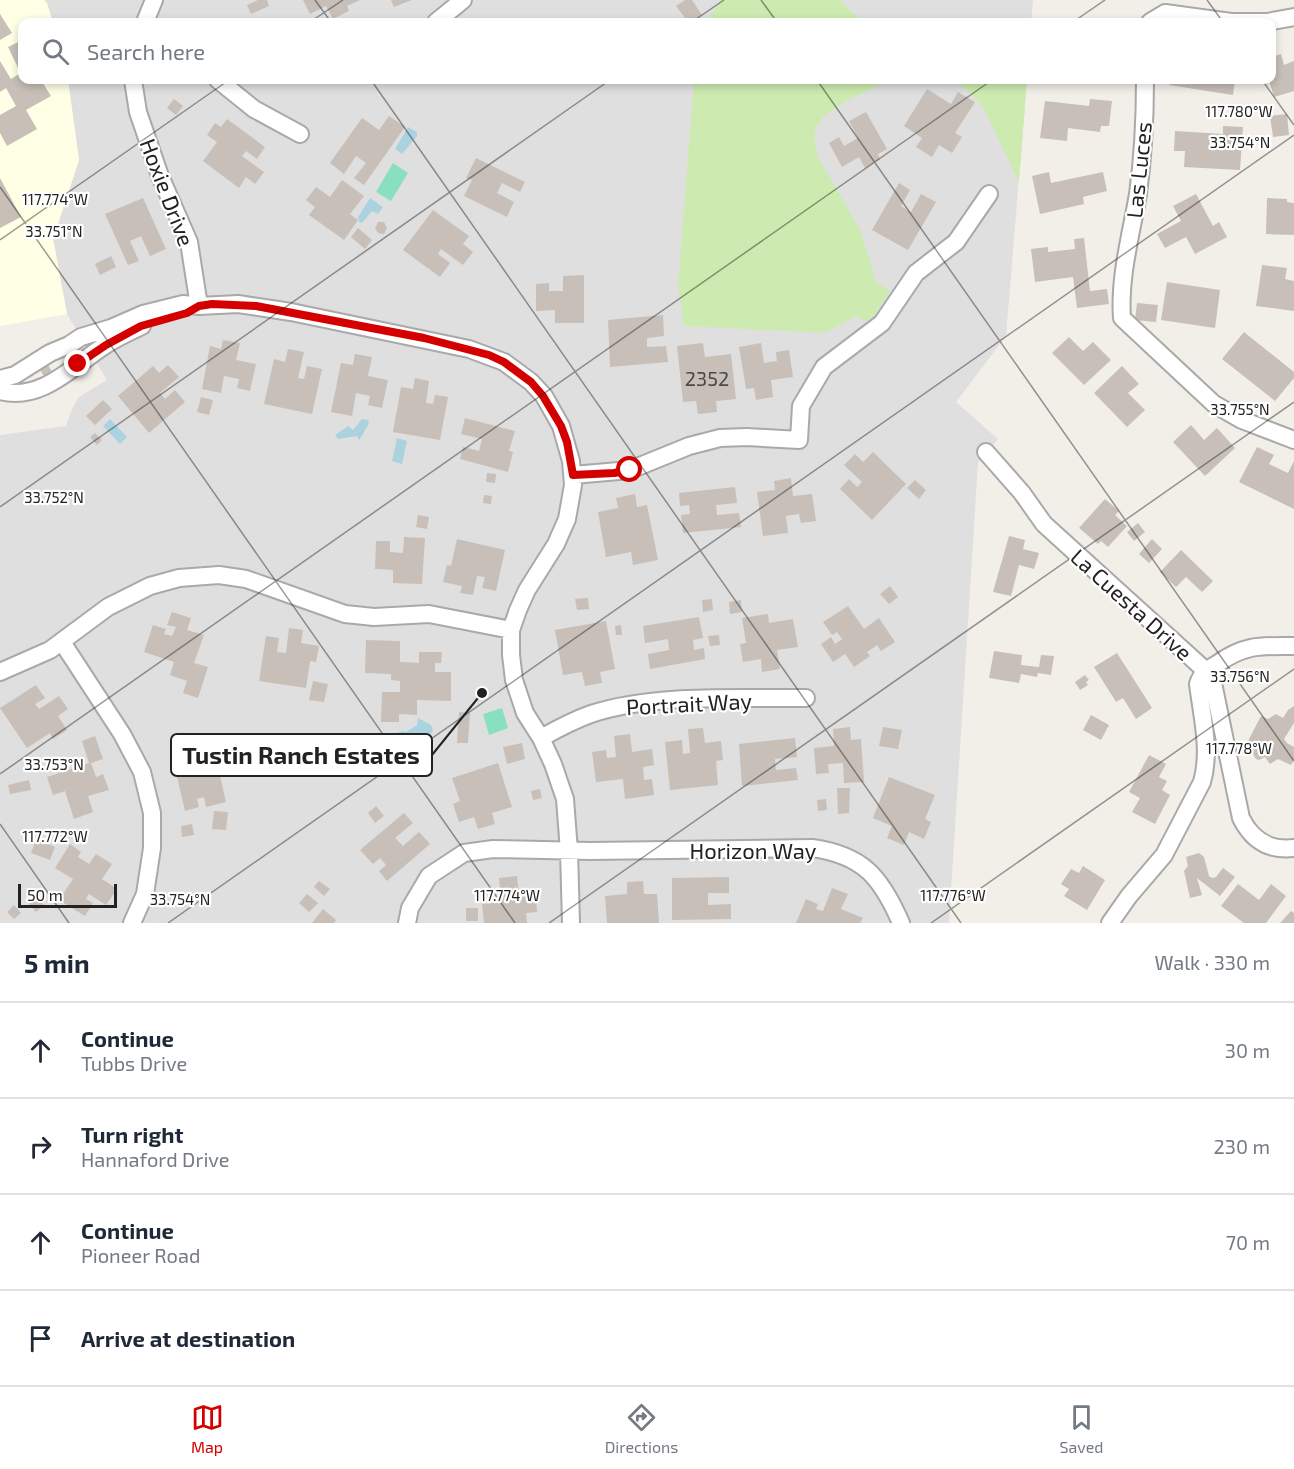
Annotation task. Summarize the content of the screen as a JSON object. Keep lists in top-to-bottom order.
{
  "streets": {
    "street": [
      "Las Luces",
      "Hoxie Drive",
      "La Cuesta Drive",
      "Portrait Way",
      "Horizon Way"
    ]
  },
  "places": ["Tustin Ranch Estates"],
  "house_numbers": ["2352"],
  "scale_bar": "50 m",
  "page": {
    "search": "Search here",
    "scale": "50 m",
    "heading": ["5 min", "Walk · 330 m"],
    "list": [
      ["Continue", "Tubbs Drive", "30 m"],
      ["Turn right", "Hannaford Drive", "230 m"],
      ["Continue", "Pioneer Road", "70 m"],
      "Arrive at destination"
    ],
    "nav": ["Map", "Directions", "Saved"]
  },
  "coordinates": [
    "117.780°W",
    "33.754°N",
    "117.774°W",
    "33.751°N",
    "33.755°N",
    "33.752°N",
    "33.756°N",
    "117.778°W",
    "33.753°N",
    "117.772°W",
    "117.776°W"
  ]
}
